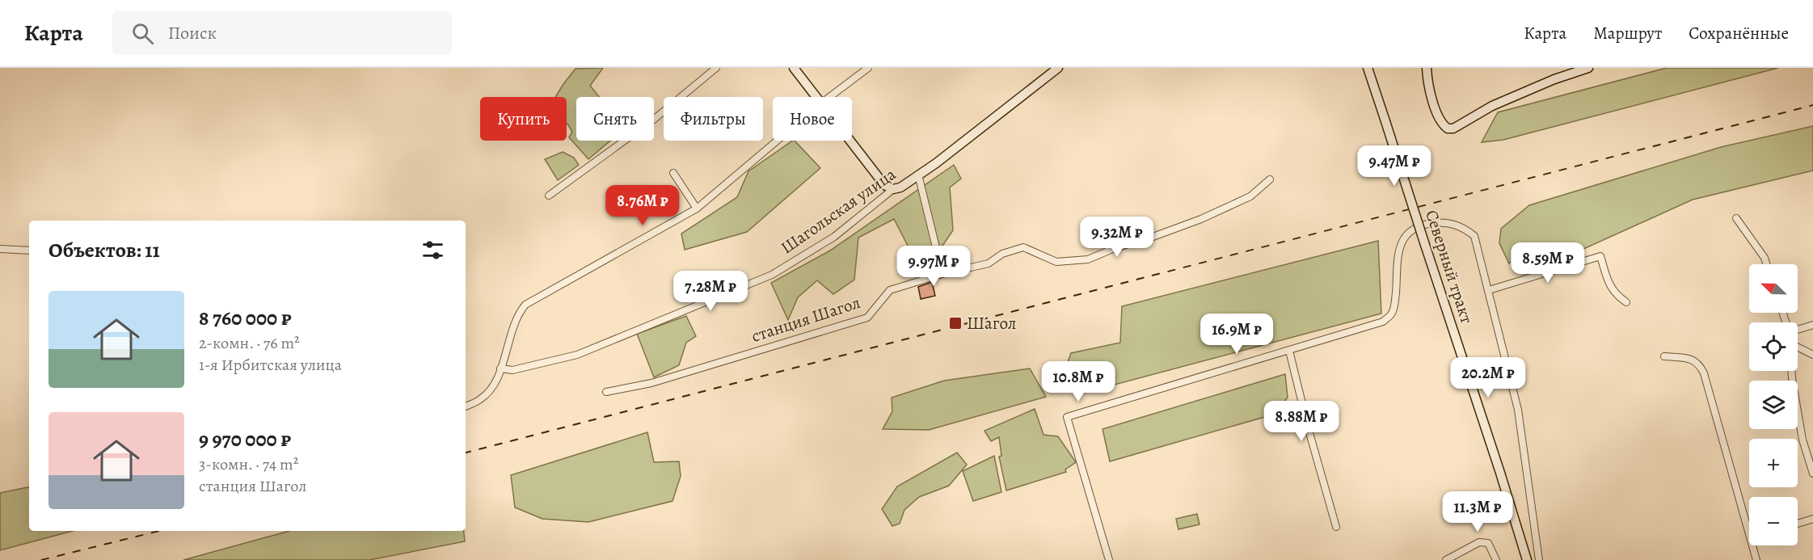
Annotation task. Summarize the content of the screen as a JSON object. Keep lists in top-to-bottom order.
{
  "streets": {
    "street": ["Шагольская улица", "Северный тракт", "станция Шагол"]
  },
  "places": {
    "transit": ["Шагол"]
  },
  "north": "top left",
  "page": {
    "header": "Карта",
    "search": "Поиск",
    "nav": ["Карта", "Маршрут", "Сохранённые"],
    "chip": [
      "Купить",
      "Снять",
      "Фильтры",
      "Новое"
    ],
    "price": [
      "9.47M ₽",
      "8.76M ₽",
      "9.32M ₽",
      "8.59M ₽",
      "9.97M ₽",
      "7.28M ₽",
      "16.9M ₽",
      "20.2M ₽",
      "10.8M ₽",
      "8.88M ₽",
      "11.3M ₽"
    ],
    "heading": "Объектов: 11",
    "map_buttons": ["+", "−"],
    "list": [
      {
        "name": "8 760 000 ₽",
        "note": "2-комн. · 76 m² · 1-я Ирбитская улица"
      },
      {
        "name": "9 970 000 ₽",
        "note": "3-комн. · 74 m² · станция Шагол"
      }
    ]
  }
}
